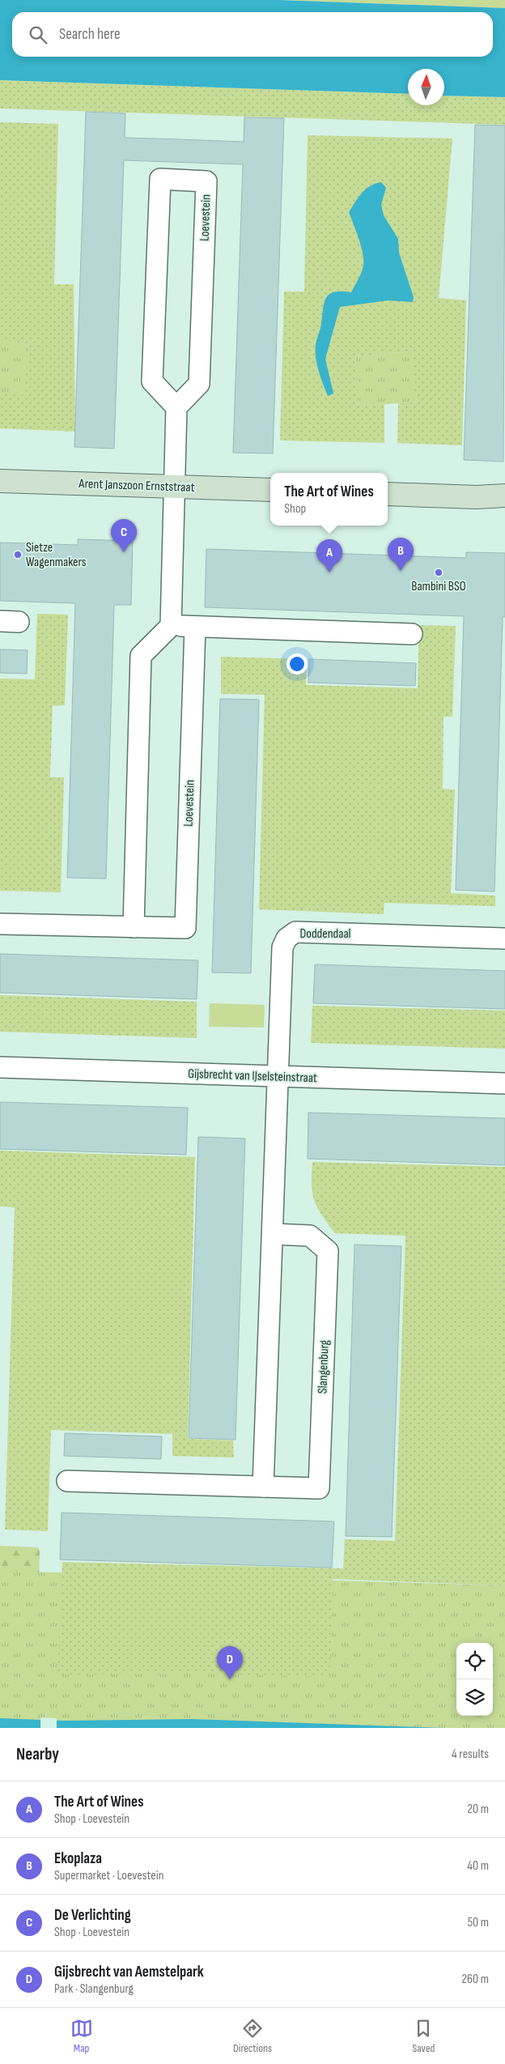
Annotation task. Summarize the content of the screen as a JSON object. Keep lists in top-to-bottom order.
{
  "streets": {
    "street": [
      "Loevestein",
      "Arent Janszoon Ernststraat",
      "Doddendaal",
      "Gijsbrecht van IJselsteinstraat",
      "Slangenburg"
    ]
  },
  "crossings": [
    ["Doddendaal", "Gijsbrecht van IJselsteinstraat"]
  ],
  "places": ["Sietze Wagenmakers", "Bambini BSO"],
  "north": "top",
  "page": {
    "search": "Search here",
    "popup": ["The Art of Wines", "Shop"],
    "pins": [
      "C",
      "B",
      "A",
      "D"
    ],
    "heading": ["Nearby", "4 results"],
    "list": [
      {
        "mark": "A",
        "name": "The Art of Wines",
        "note": "Shop · Loevestein",
        "value": "20 m"
      },
      {
        "mark": "B",
        "name": "Ekoplaza",
        "note": "Supermarket · Loevestein",
        "value": "40 m"
      },
      {
        "mark": "C",
        "name": "De Verlichting",
        "note": "Shop · Loevestein",
        "value": "50 m"
      },
      {
        "mark": "D",
        "name": "Gijsbrecht van Aemstelpark",
        "note": "Park · Slangenburg",
        "value": "260 m"
      }
    ],
    "nav": ["Map", "Directions", "Saved"]
  }
}
